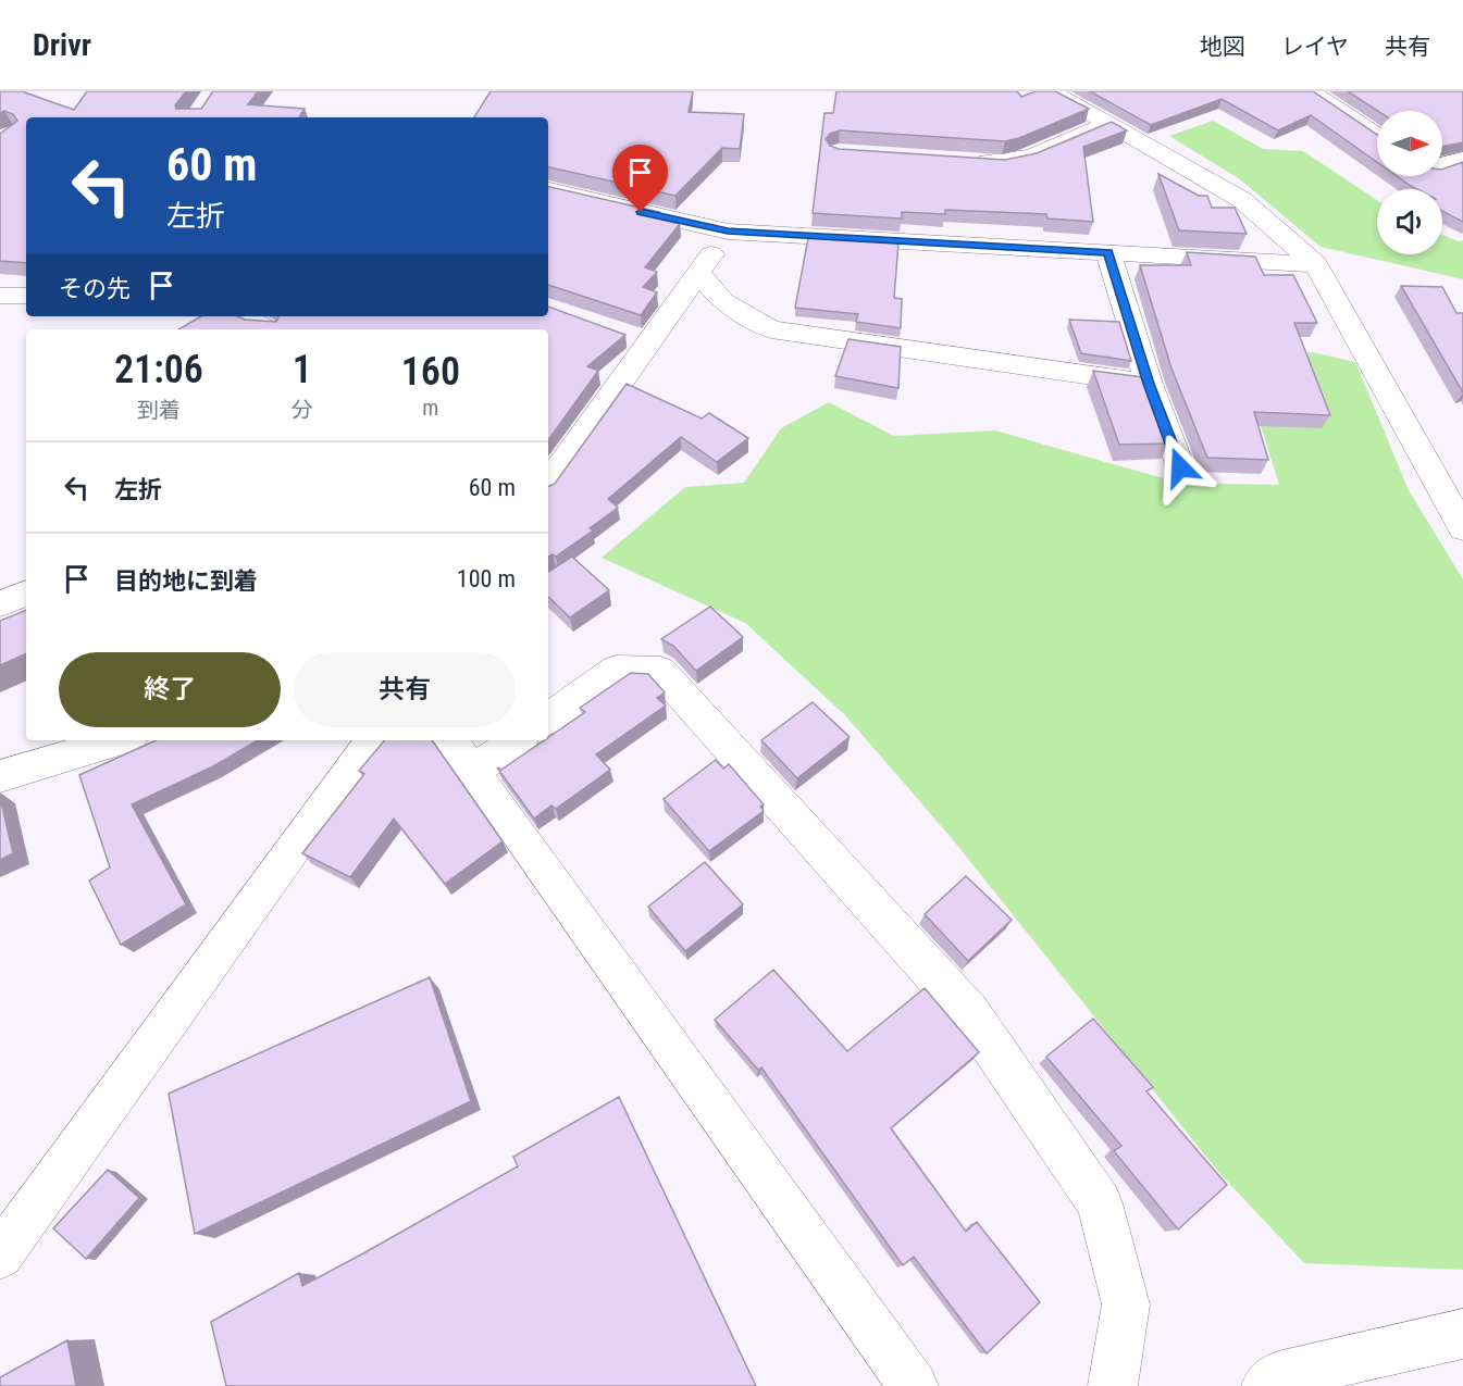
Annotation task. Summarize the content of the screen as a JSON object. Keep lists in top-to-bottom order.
{
  "north": "right",
  "page": {
    "header": "Drivr",
    "nav": ["地図", "レイヤ", "共有"],
    "turn": ["60 m", "左折"],
    "then": "その先",
    "eta": [
      "21:06",
      "到着",
      "1",
      "分",
      "160",
      "m"
    ],
    "list": [
      {
        "name": "左折",
        "value": "60 m"
      },
      {
        "name": "目的地に到着",
        "value": "100 m"
      }
    ],
    "buttons": ["終了", "共有"]
  }
}
